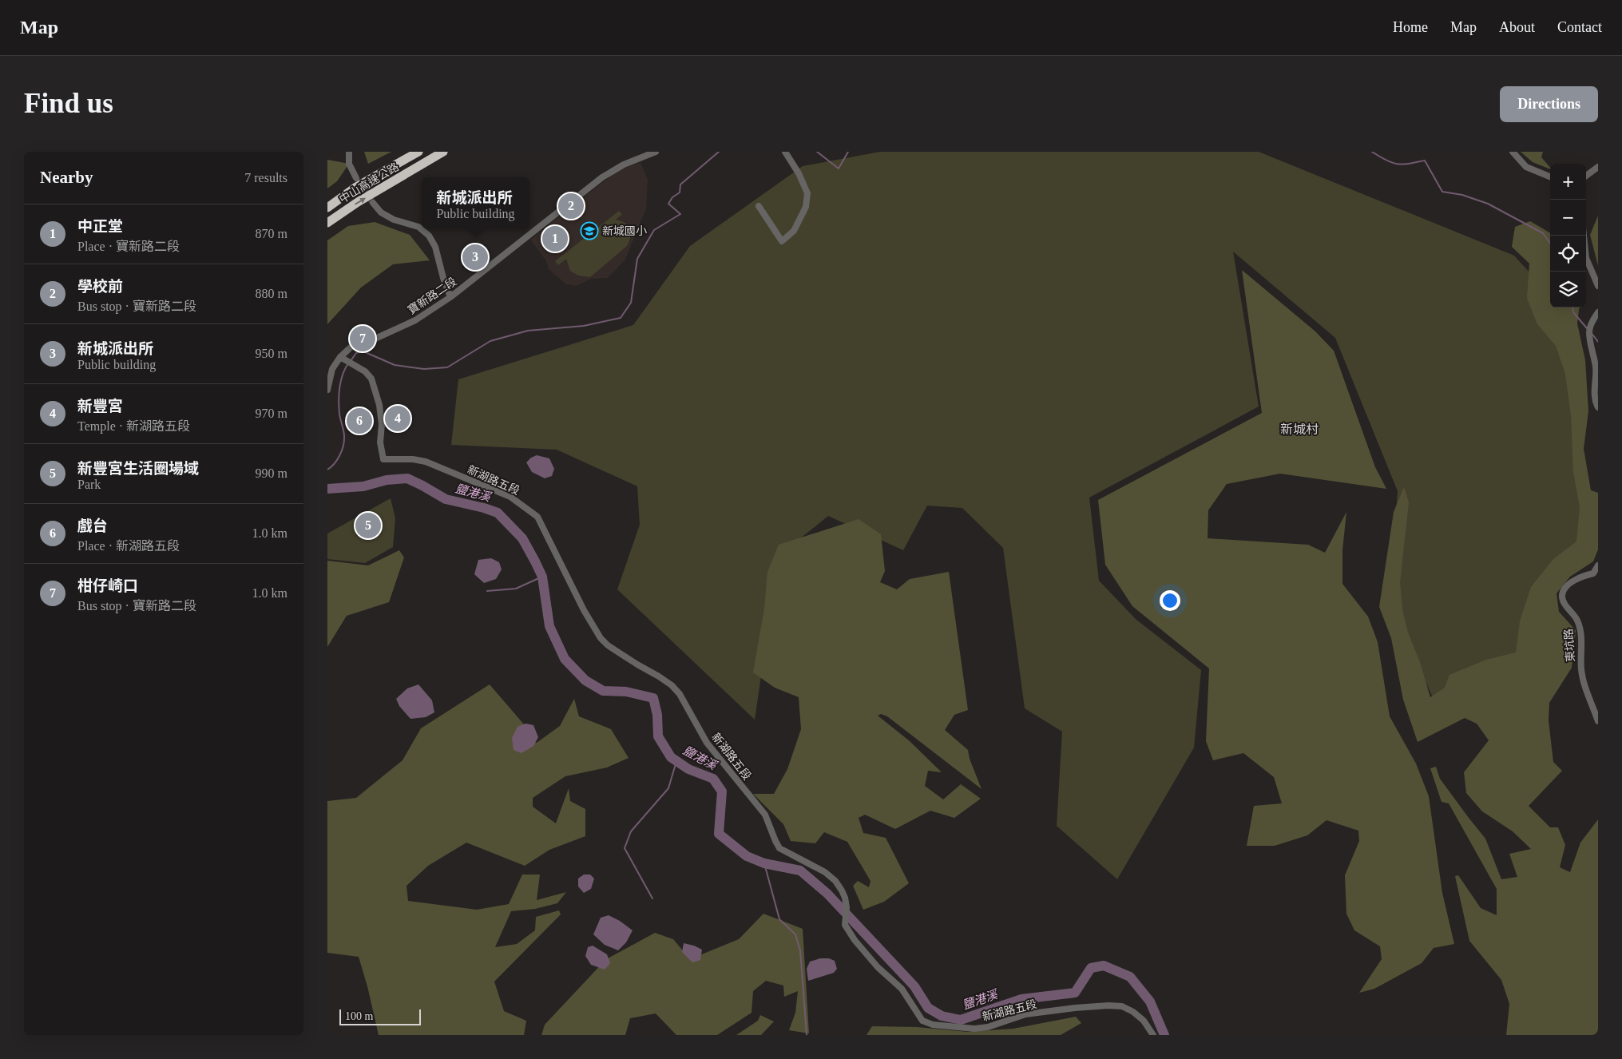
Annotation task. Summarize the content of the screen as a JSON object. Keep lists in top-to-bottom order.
{
  "streets": {
    "highway": ["中山高速公路"],
    "street": ["寶新路二段", "新湖路五段", "東坑路"]
  },
  "crossings": [
    ["寶新路二段", "新湖路五段"]
  ],
  "districts": ["新城村"],
  "water": ["鹽港溪"],
  "places": {
    "school or university": ["新城國小"]
  },
  "scale_bar": "100 m",
  "page": {
    "header": "Map",
    "nav": [
      "Home",
      "Map",
      "About",
      "Contact"
    ],
    "buttons": "Directions",
    "title": "Find us",
    "heading": ["Nearby", "7 results"],
    "map_buttons": ["+", "−"],
    "popup": ["新城派出所", "Public building"],
    "pins": [
      "2",
      "1",
      "3",
      "7",
      "4",
      "6",
      "5"
    ],
    "list": [
      {
        "mark": "1",
        "name": "中正堂",
        "note": "Place · 寶新路二段",
        "value": "870 m"
      },
      {
        "mark": "2",
        "name": "學校前",
        "note": "Bus stop · 寶新路二段",
        "value": "880 m"
      },
      {
        "mark": "3",
        "name": "新城派出所",
        "note": "Public building",
        "value": "950 m"
      },
      {
        "mark": "4",
        "name": "新豐宮",
        "note": "Temple · 新湖路五段",
        "value": "970 m"
      },
      {
        "mark": "5",
        "name": "新豐宮生活圈場域",
        "note": "Park",
        "value": "990 m"
      },
      {
        "mark": "6",
        "name": "戲台",
        "note": "Place · 新湖路五段",
        "value": "1.0 km"
      },
      {
        "mark": "7",
        "name": "柑仔崎口",
        "note": "Bus stop · 寶新路二段",
        "value": "1.0 km"
      }
    ],
    "scale": "100 m"
  }
}
